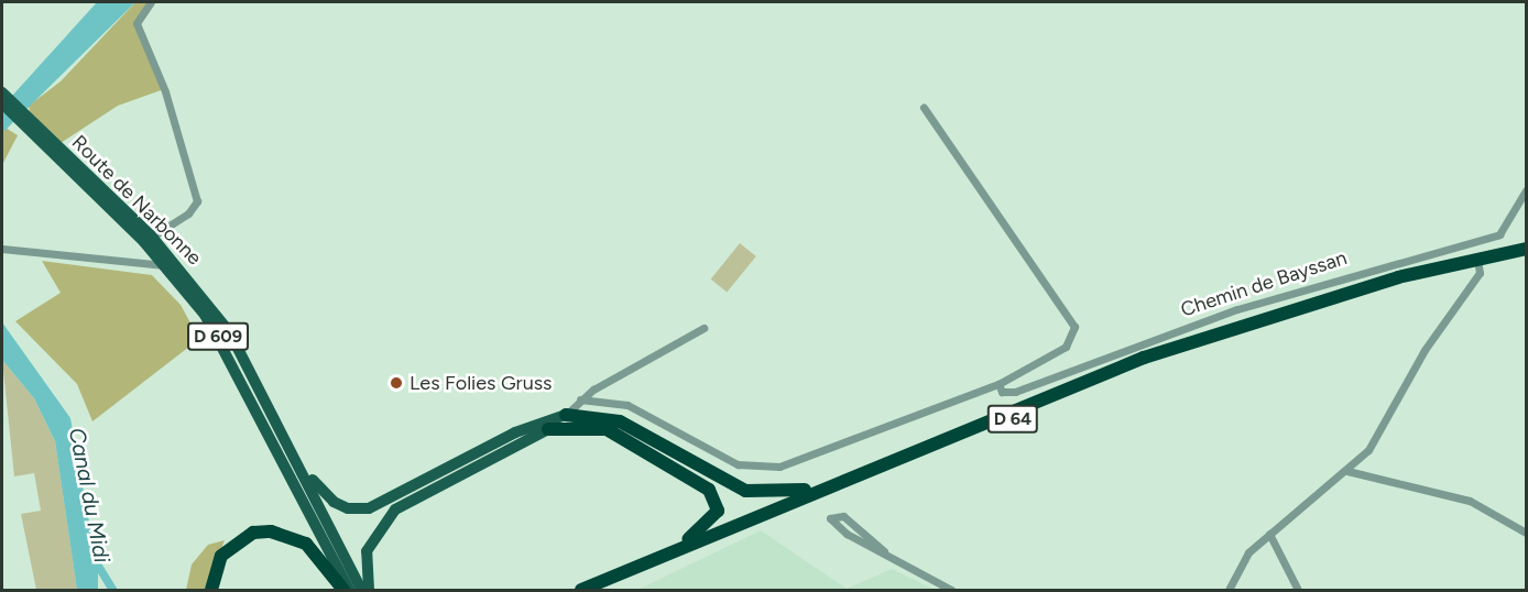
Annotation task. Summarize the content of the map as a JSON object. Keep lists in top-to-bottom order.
{
  "streets": {
    "highway": ["D 64"],
    "main road": ["Route de Narbonne", "D 609"],
    "street": ["Chemin de Bayssan"]
  },
  "water": ["Canal du Midi"],
  "places": ["Les Folies Gruss"]
}
